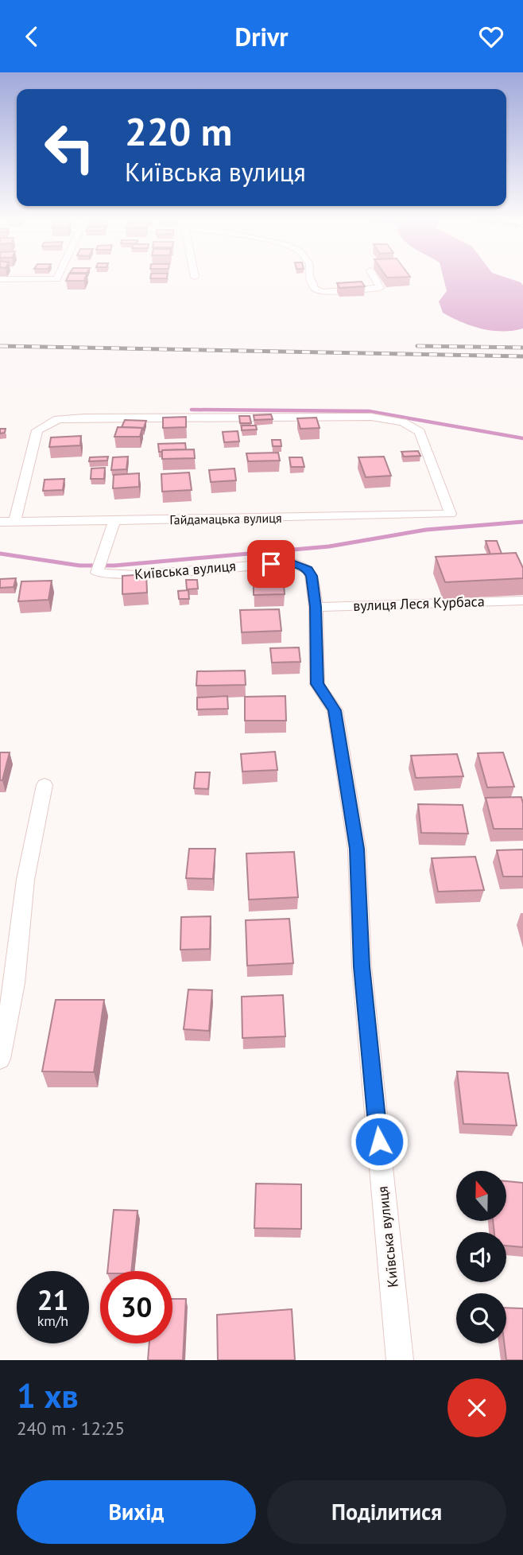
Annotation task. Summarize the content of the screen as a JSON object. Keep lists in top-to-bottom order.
{
  "streets": {
    "street": ["Гайдамацька вулиця", "Київська вулиця", "вулиця Леся Курбаса"]
  },
  "crossings": [
    ["Гайдамацька вулиця", "Київська вулиця"],
    ["Київська вулиця", "вулиця Леся Курбаса"]
  ],
  "north": "top",
  "page": {
    "header": "Drivr",
    "turn": ["220 m", "Київська вулиця"],
    "speed": "21 km/h",
    "limit": "30",
    "heading": ["1 хв", "240 m · 12:25"],
    "buttons": ["Вихід", "Поділитися"]
  }
}
